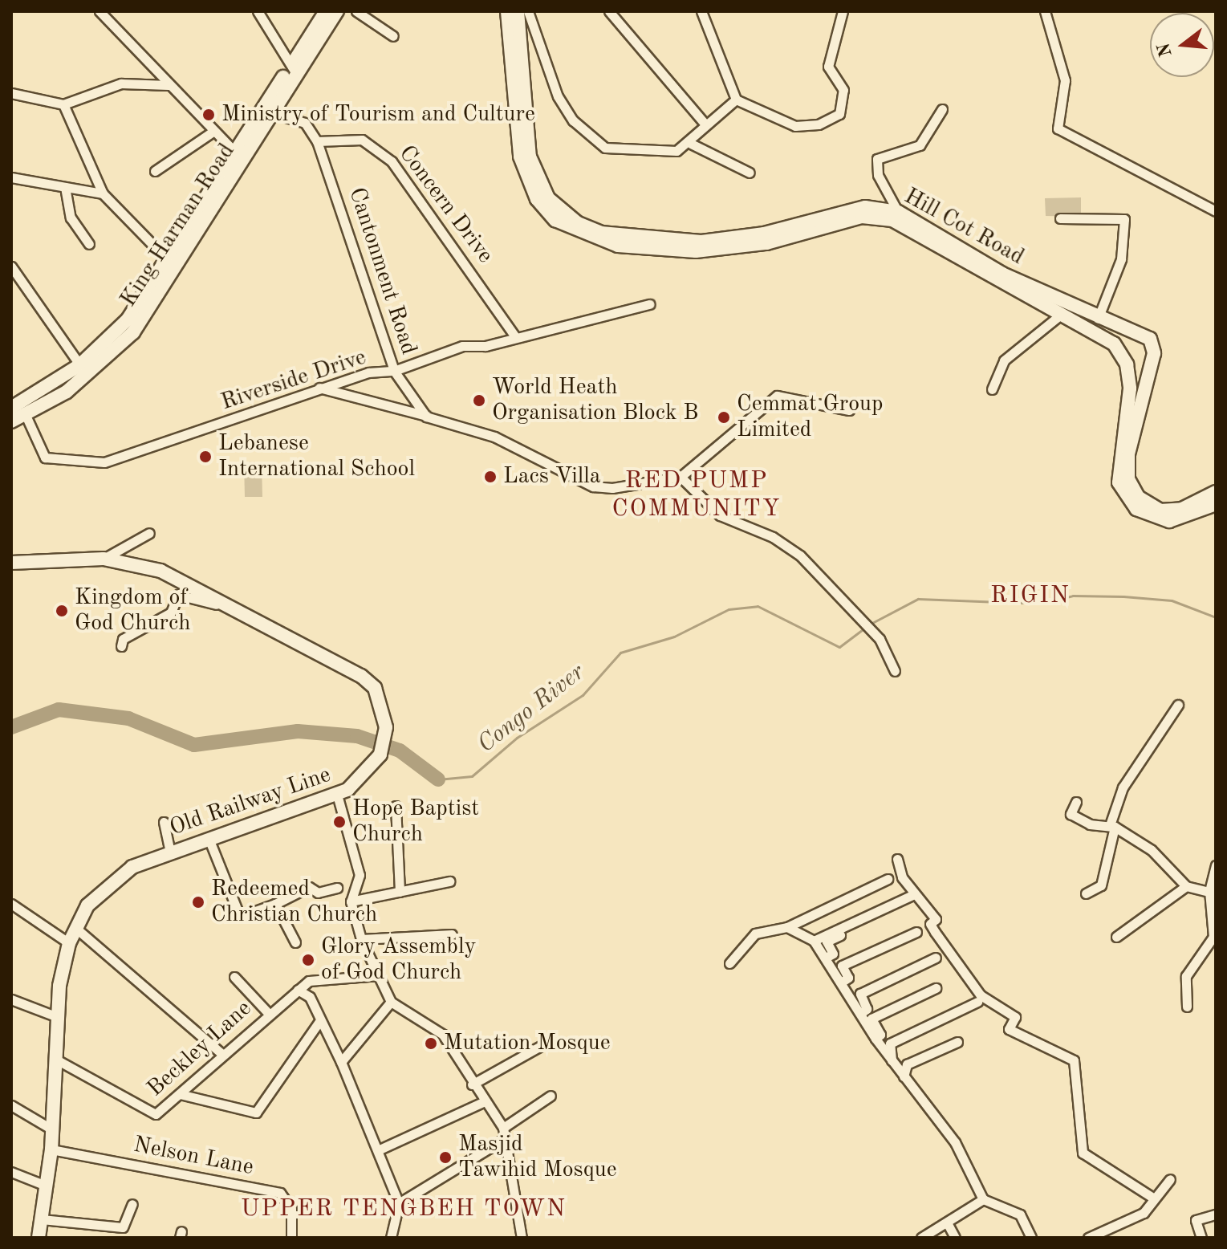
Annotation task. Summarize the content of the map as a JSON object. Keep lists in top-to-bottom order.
{
  "streets": {
    "main road": ["King Harman Road", "Hill Cot Road", "Old Railway Line"],
    "street": [
      "Concern Drive",
      "Cantonment Road",
      "Riverside Drive",
      "Beckley Lane",
      "Nelson Lane"
    ]
  },
  "crossings": [
    ["Concern Drive", "Cantonment Road"],
    ["Concern Drive", "Riverside Drive"],
    ["King Harman Road", "Cantonment Road"],
    ["King Harman Road", "Riverside Drive"],
    ["Cantonment Road", "Riverside Drive"],
    ["Old Railway Line", "Beckley Lane"],
    ["Old Railway Line", "Nelson Lane"]
  ],
  "districts": ["RED PUMP COMMUNITY", "RIGIN", "UPPER TENGBEH TOWN"],
  "water": ["Congo River"],
  "places": [
    "Ministry of Tourism and Culture",
    "World Heath Organisation Block B",
    "Cemmat Group Limited",
    "Lebanese International School",
    "Lacs Villa",
    "Kingdom of God Church",
    "Hope Baptist Church",
    "Redeemed Christian Church",
    "Glory Assembly of God Church",
    "Mutation Mosque",
    "Masjid Tawihid Mosque"
  ],
  "north": "left"
}
